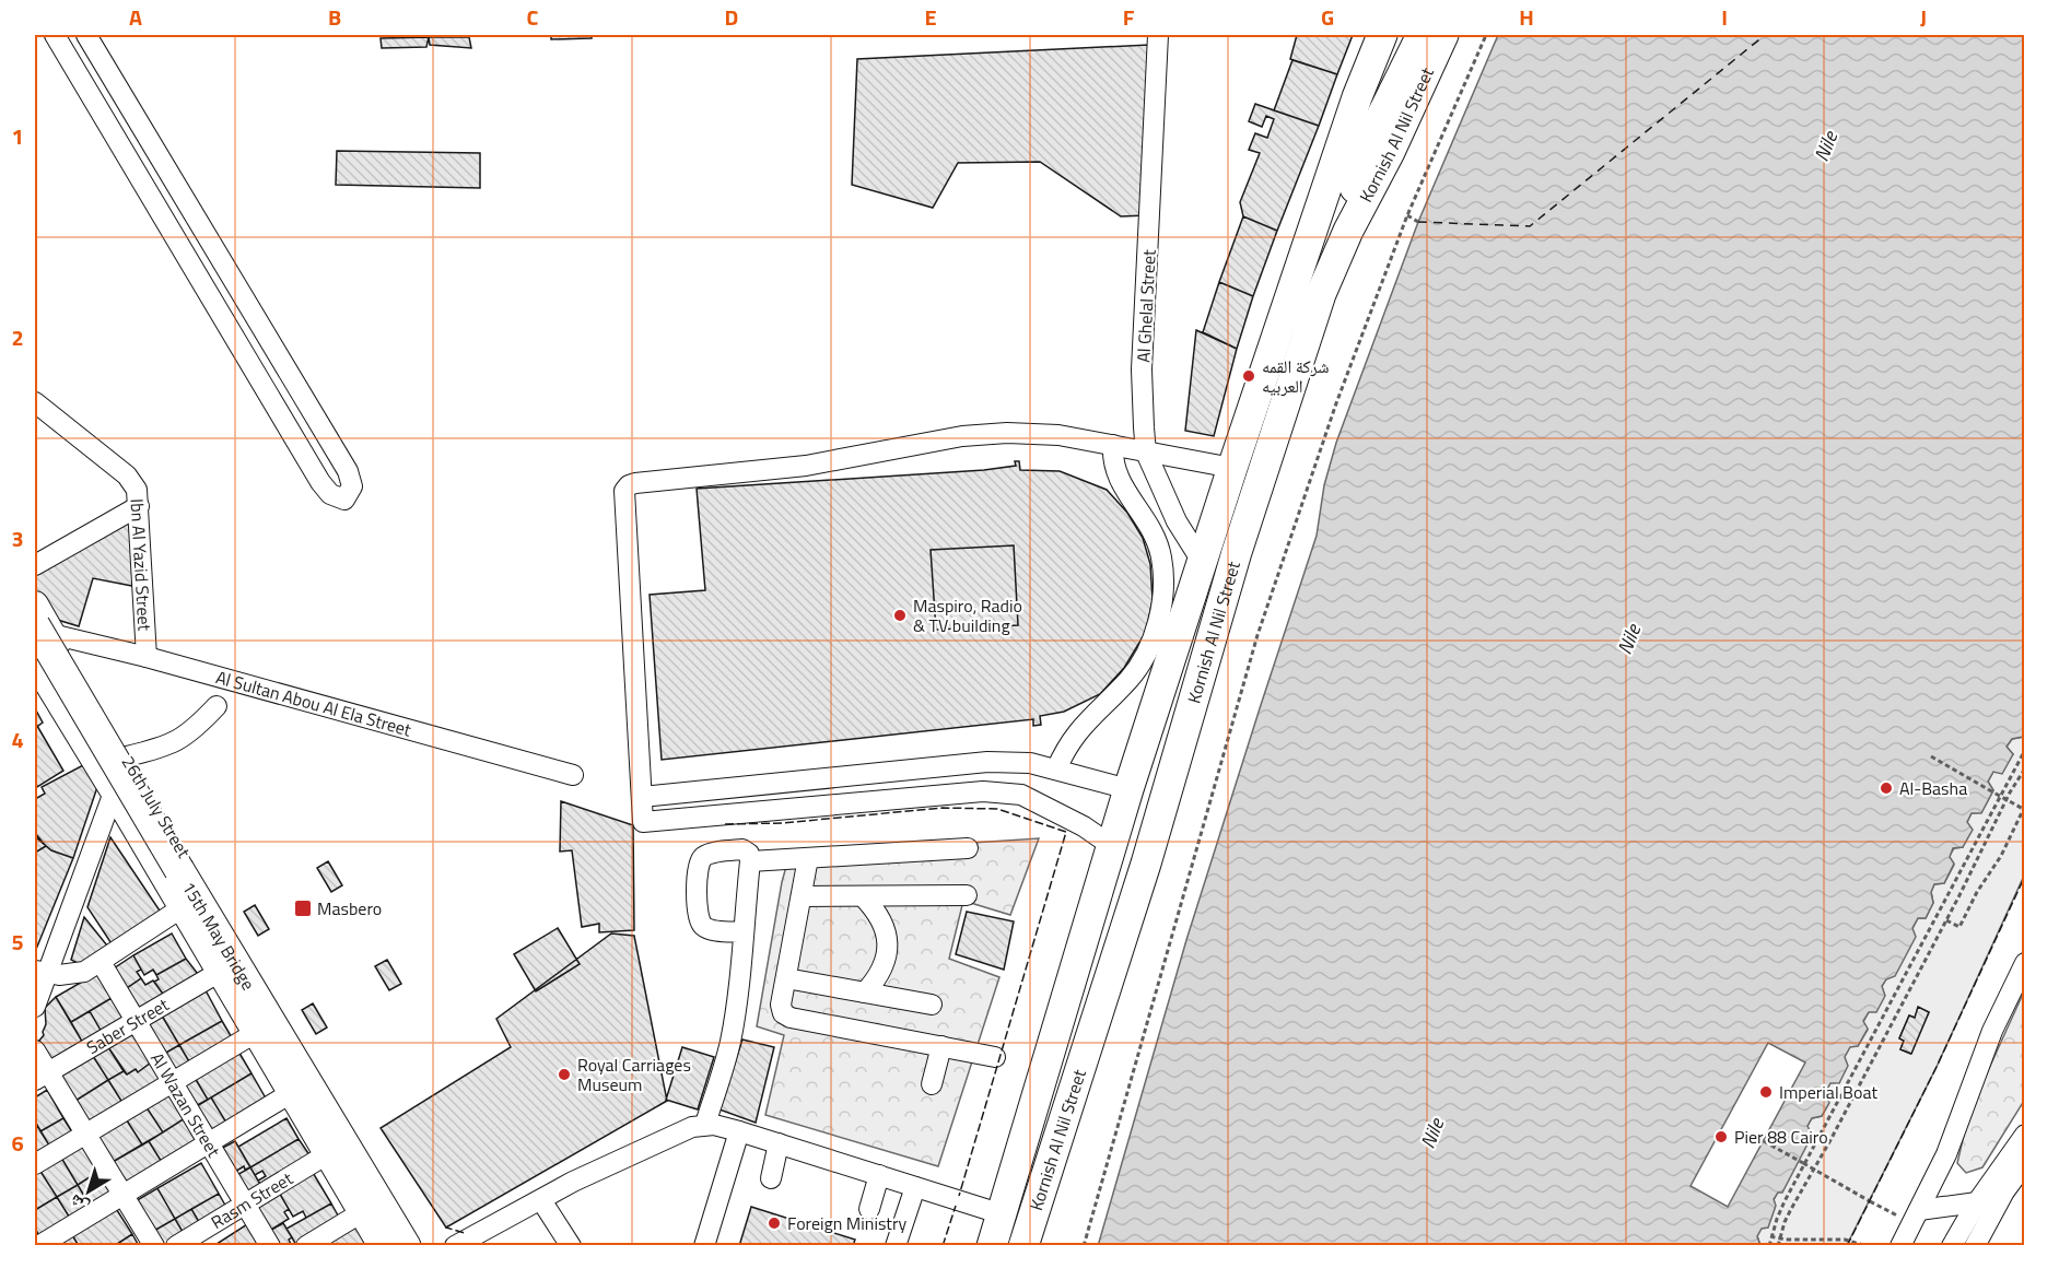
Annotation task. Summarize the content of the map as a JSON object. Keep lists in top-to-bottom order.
{
  "streets": {
    "highway": ["Kornish Al Nil Street", "15th May Bridge"],
    "main road": ["26th July Street"],
    "street": [
      "Al Ghelal Street",
      "Ibn Al Yazid Street",
      "Al Sultan Abou Al Ela Street",
      "Saber Street",
      "Al Wazan Street",
      "Rasm Street"
    ]
  },
  "crossings": [
    ["Kornish Al Nil Street", "Al Ghelal Street"],
    ["Ibn Al Yazid Street", "Al Sultan Abou Al Ela Street"],
    ["Al Sultan Abou Al Ela Street", "26th July Street"],
    ["Al Sultan Abou Al Ela Street", "15th May Bridge"],
    ["26th July Street", "15th May Bridge"],
    ["26th July Street", "Saber Street"],
    ["26th July Street", "Rasm Street"],
    ["Saber Street", "Al Wazan Street"],
    ["Al Wazan Street", "Rasm Street"]
  ],
  "water": ["Nile"],
  "places": {
    "other": [
      "شركة القمه العربيه",
      "Maspiro, Radio & TV building",
      "Al-Basha",
      "Royal Carriages Museum",
      "Imperial Boat",
      "Pier 88 Cairo",
      "Foreign Ministry"
    ],
    "transit": ["Masbero"]
  },
  "north": "bottom left",
  "grid": {
    "columns": [
      "A",
      "B",
      "C",
      "D",
      "E",
      "F",
      "G",
      "H",
      "I",
      "J"
    ],
    "rows": [
      "1",
      "2",
      "3",
      "4",
      "5",
      "6"
    ]
  }
}
